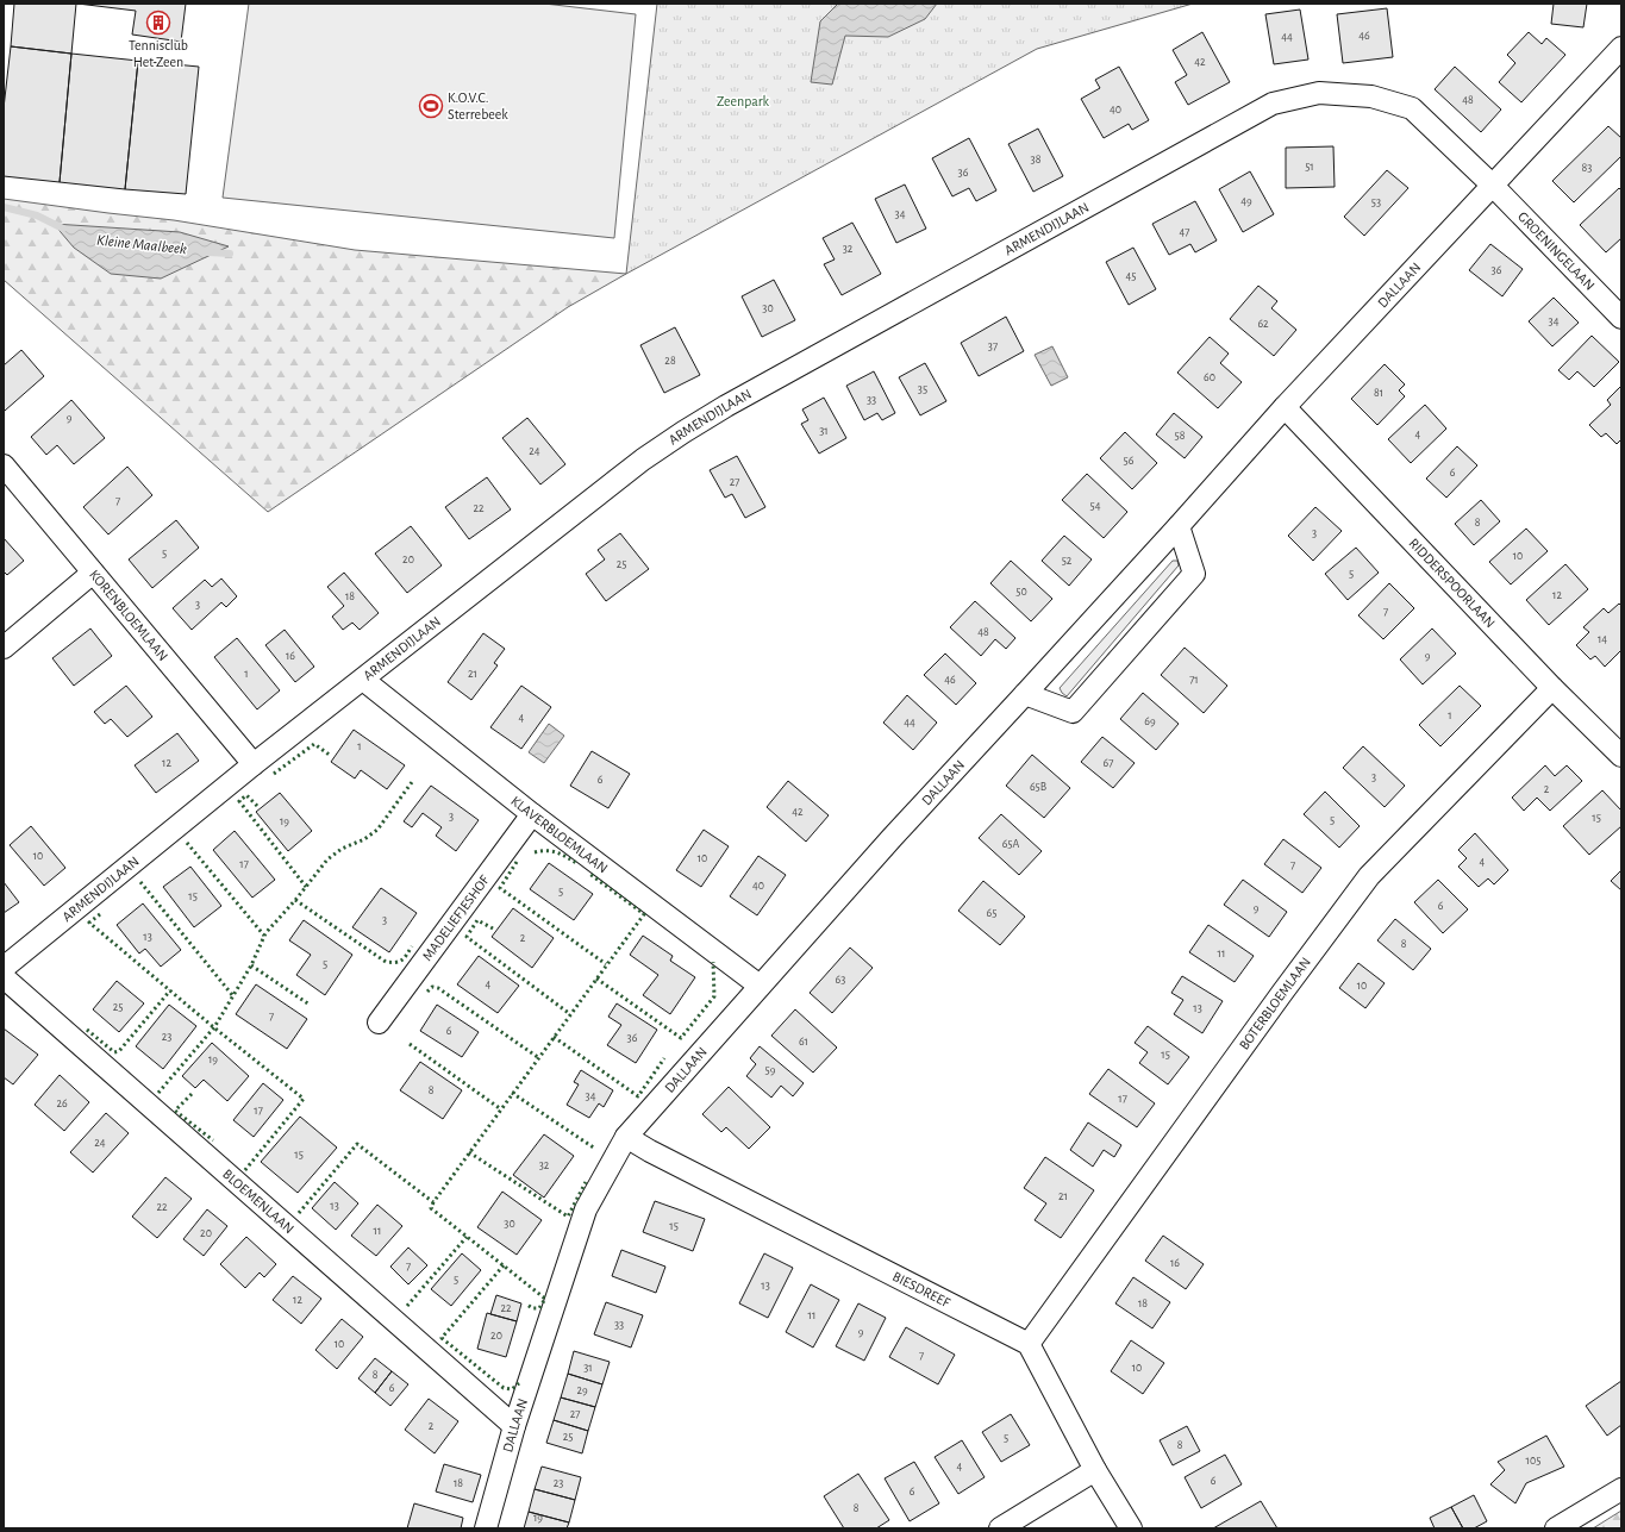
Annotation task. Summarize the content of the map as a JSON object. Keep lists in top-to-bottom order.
{
  "streets": {
    "street": [
      "ARMENDIJLAAN",
      "GROENINGELAAN",
      "DALLAAN",
      "RIDDERSPOORLAAN",
      "KORENBLOEMLAAN",
      "KLAVERBLOEMLAAN",
      "MADELIEFJESHOF",
      "BOTERBLOEMLAAN",
      "BLOEMENLAAN",
      "BIESDREEF"
    ]
  },
  "crossings": [
    ["ARMENDIJLAAN", "GROENINGELAAN"],
    ["ARMENDIJLAAN", "DALLAAN"],
    ["ARMENDIJLAAN", "KORENBLOEMLAAN"],
    ["ARMENDIJLAAN", "KLAVERBLOEMLAAN"],
    ["GROENINGELAAN", "DALLAAN"],
    ["DALLAAN", "RIDDERSPOORLAAN"],
    ["DALLAAN", "KLAVERBLOEMLAAN"],
    ["DALLAAN", "BLOEMENLAAN"],
    ["DALLAAN", "BIESDREEF"],
    ["RIDDERSPOORLAAN", "BOTERBLOEMLAAN"],
    ["KLAVERBLOEMLAAN", "MADELIEFJESHOF"],
    ["BOTERBLOEMLAAN", "BIESDREEF"]
  ],
  "water": ["Kleine Maalbeek"],
  "parks": ["Zeenpark"],
  "places": {
    "building": ["Tennisclub Het Zeen"],
    "sports": ["K.O.V.C. Sterrebeek"]
  },
  "house_numbers": [
    "46",
    "44",
    "42",
    "48",
    "40",
    "38",
    "51",
    "83",
    "36",
    "49",
    "53",
    "34",
    "47",
    "32",
    "36",
    "45",
    "30",
    "34",
    "62",
    "37",
    "28",
    "60",
    "35",
    "81",
    "33",
    "9",
    "31",
    "4",
    "58",
    "24",
    "56",
    "6",
    "27",
    "7",
    "54",
    "22",
    "8",
    "3",
    "5",
    "10",
    "20",
    "52",
    "25",
    "5",
    "50",
    "12",
    "18",
    "3",
    "7",
    "48",
    "14",
    "16",
    "9",
    "1",
    "21",
    "46",
    "71",
    "1",
    "4",
    "69",
    "44",
    "1",
    "12",
    "67",
    "3",
    "6",
    "65B",
    "2",
    "42",
    "3",
    "15",
    "5",
    "19",
    "65A",
    "10",
    "10",
    "4",
    "17",
    "7",
    "40",
    "5",
    "15",
    "6",
    "9",
    "65",
    "3",
    "13",
    "2",
    "8",
    "11",
    "5",
    "63",
    "4",
    "10",
    "25",
    "13",
    "7",
    "6",
    "23",
    "36",
    "61",
    "15",
    "19",
    "59",
    "8",
    "34",
    "17",
    "26",
    "17",
    "24",
    "15",
    "32",
    "21",
    "13",
    "22",
    "30",
    "15",
    "11",
    "20",
    "16",
    "7",
    "5",
    "13",
    "12",
    "18",
    "22",
    "11",
    "33",
    "9",
    "20",
    "10",
    "7",
    "31",
    "10",
    "8",
    "6",
    "29",
    "27",
    "2",
    "25",
    "5",
    "8",
    "105",
    "4",
    "6",
    "18",
    "23",
    "6",
    "8",
    "19"
  ]
}
